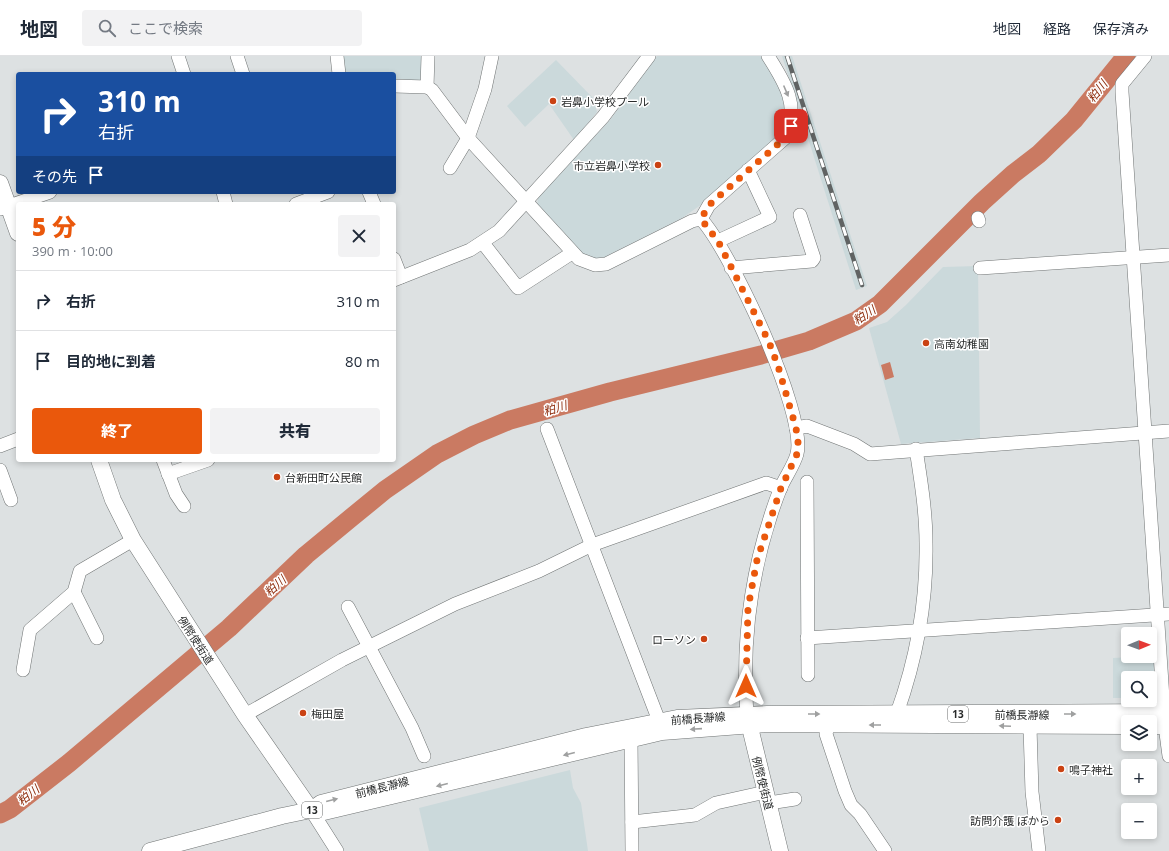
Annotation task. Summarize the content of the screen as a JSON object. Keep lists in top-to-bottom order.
{
  "streets": {
    "main road": ["例幣使街道", "13", "前橋長瀞線"]
  },
  "crossings": [
    ["例幣使街道", "前橋長瀞線"]
  ],
  "water": ["粕川"],
  "places": [
    "岩鼻小学校プール",
    "市立岩鼻小学校",
    "高南幼稚園",
    "台新田町公民館",
    "ローソン",
    "梅田屋",
    "鳴子神社",
    "訪問介護 ぽから"
  ],
  "north": "right",
  "page": {
    "header": "地図",
    "search": "ここで検索",
    "nav": ["地図", "経路", "保存済み"],
    "turn": ["310 m", "右折"],
    "then": "その先",
    "heading": ["5 分", "390 m · 10:00"],
    "list": [
      {
        "name": "右折",
        "value": "310 m"
      },
      {
        "name": "目的地に到着",
        "value": "80 m"
      }
    ],
    "buttons": ["終了", "共有"],
    "map_buttons": ["+", "−"]
  }
}
